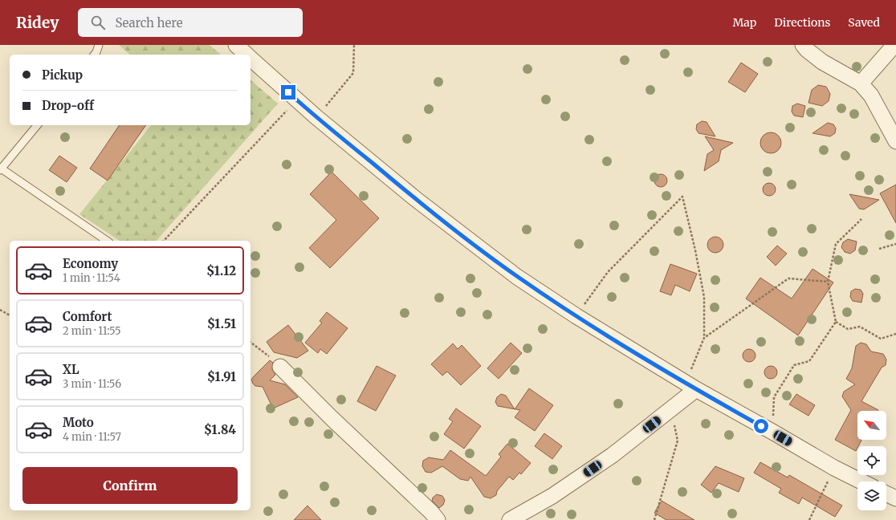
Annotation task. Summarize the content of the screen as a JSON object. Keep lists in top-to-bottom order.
{
  "north": "top left",
  "page": {
    "header": "Ridey",
    "search": "Search here",
    "nav": ["Map", "Directions", "Saved"],
    "banner": ["Pickup", "Drop-off"],
    "list": [
      {
        "name": "Economy",
        "note": "1 min · 11:54",
        "value": "$1.12"
      },
      {
        "name": "Comfort",
        "note": "2 min · 11:55",
        "value": "$1.51"
      },
      {
        "name": "XL",
        "note": "3 min · 11:56",
        "value": "$1.91"
      },
      {
        "name": "Moto",
        "note": "4 min · 11:57",
        "value": "$1.84"
      }
    ],
    "buttons": "Confirm"
  }
}
